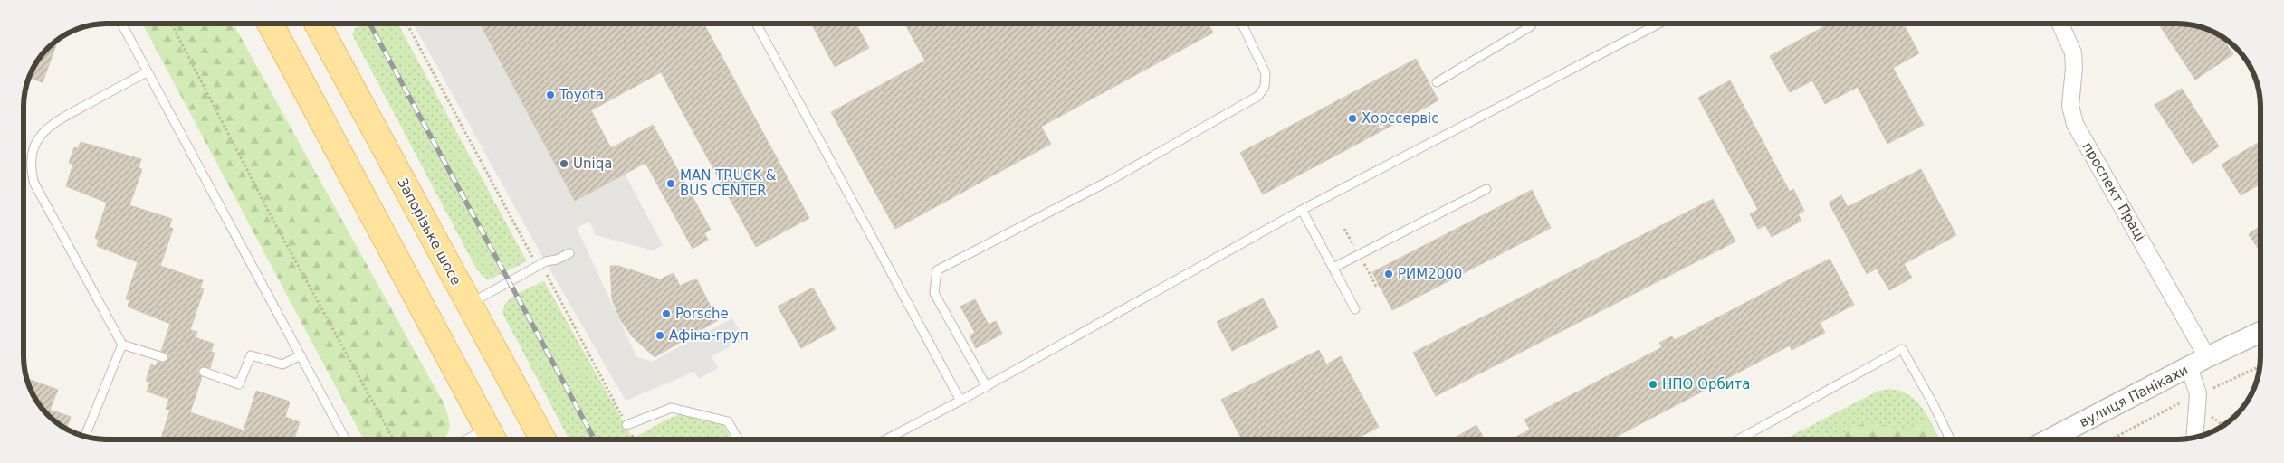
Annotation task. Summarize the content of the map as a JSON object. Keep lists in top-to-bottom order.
{
  "streets": {
    "main road": ["Запорізьке шосе"],
    "street": ["проспект Праці", "вулиця Панікахи"]
  },
  "crossings": [
    ["проспект Праці", "вулиця Панікахи"]
  ],
  "places": [
    "Toyota",
    "Хорссервіс",
    "Uniqa",
    "MAN TRUCK & BUS CENTER",
    "РИМ2000",
    "Porsche",
    "Афіна-груп",
    "НПО Орбита"
  ]
}
